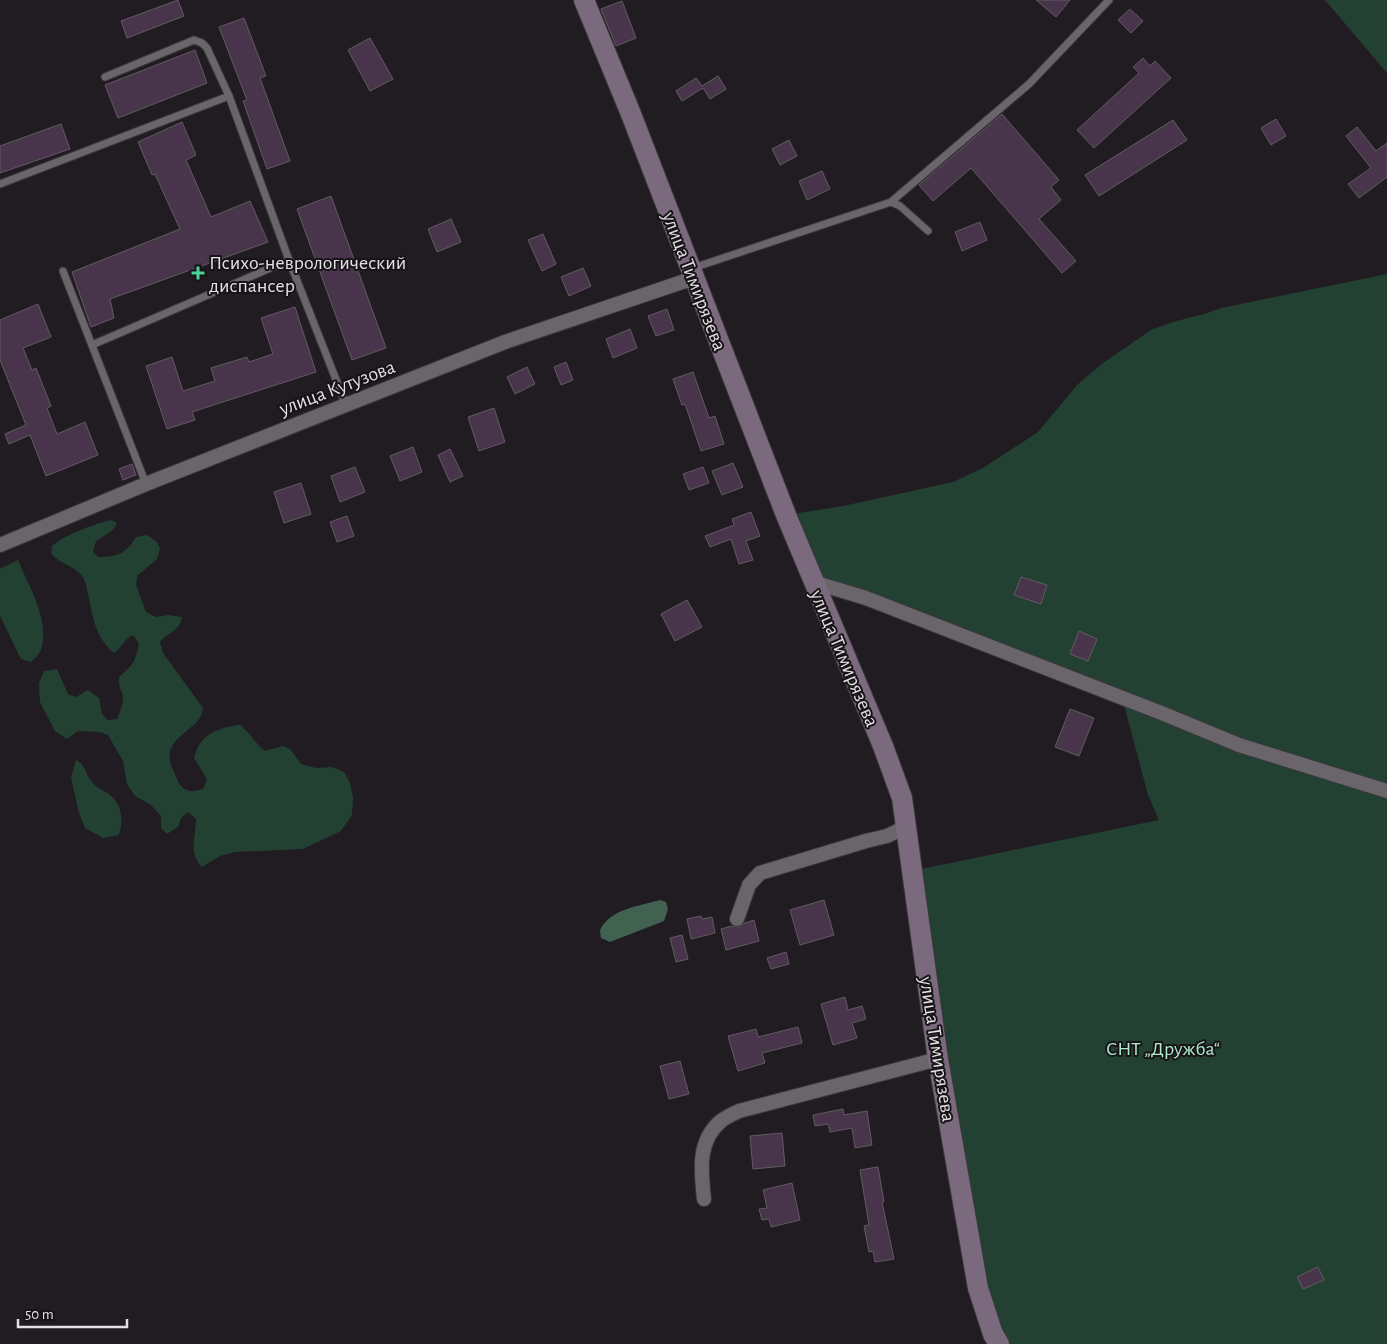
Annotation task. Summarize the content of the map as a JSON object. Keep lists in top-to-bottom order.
{
  "streets": {
    "main road": ["улица Тимирязева"],
    "street": ["улица Кутузова"]
  },
  "crossings": [
    ["улица Тимирязева", "улица Кутузова"]
  ],
  "parks": ["СНТ „Дружба“"],
  "places": {
    "health": ["Психо-неврологический диспансер"]
  },
  "scale_bar": "50 m"
}
